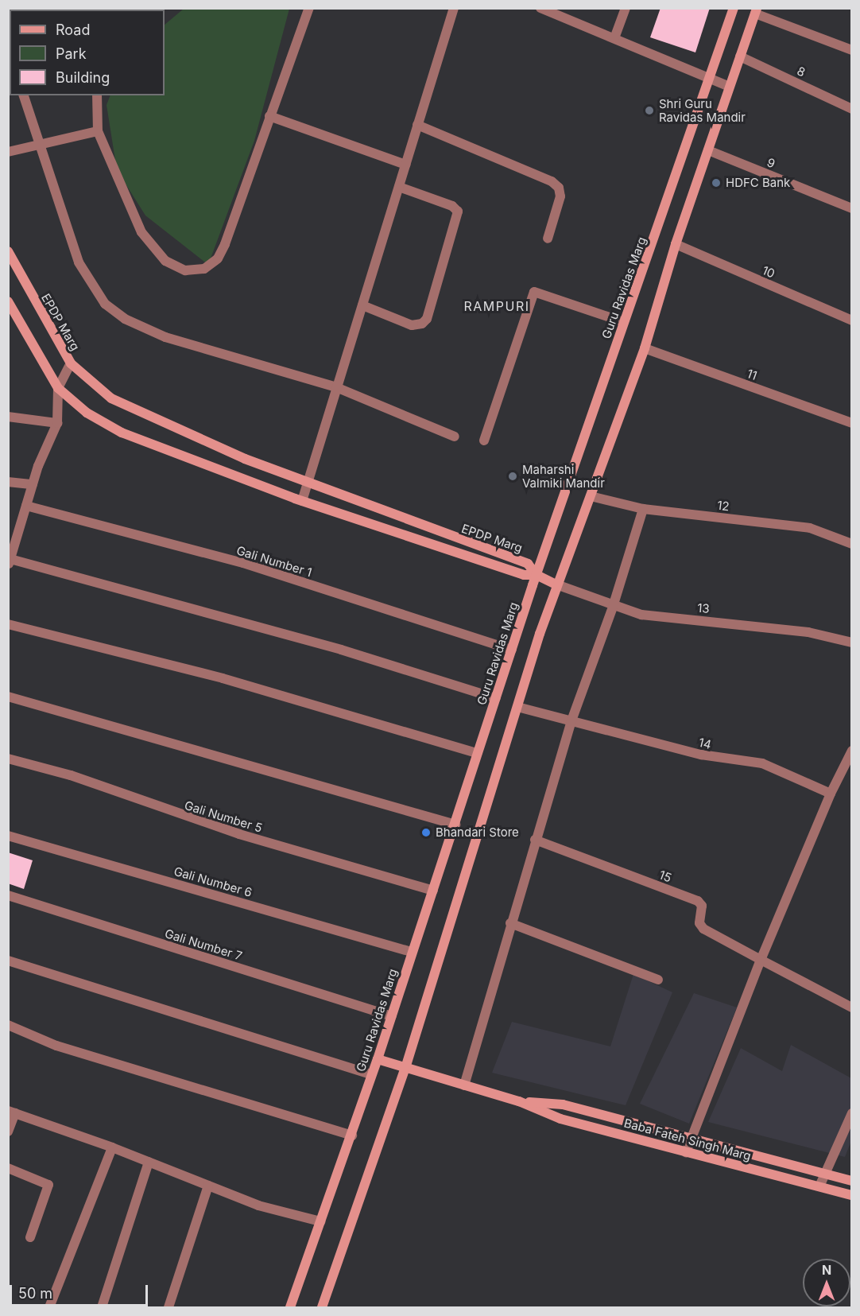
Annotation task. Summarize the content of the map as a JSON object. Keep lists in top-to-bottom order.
{
  "streets": {
    "main road": ["Guru Ravidas Marg", "EPDP Marg", "Baba Fateh Singh Marg"],
    "street": [
      "8",
      "9",
      "10",
      "11",
      "12",
      "Gali Number 1",
      "13",
      "14",
      "Gali Number 5",
      "15",
      "Gali Number 6",
      "Gali Number 7"
    ]
  },
  "crossings": [
    ["Guru Ravidas Marg", "EPDP Marg"],
    ["Guru Ravidas Marg", "Gali Number 1"],
    ["Guru Ravidas Marg", "Gali Number 5"],
    ["Guru Ravidas Marg", "Gali Number 6"],
    ["Guru Ravidas Marg", "Gali Number 7"],
    ["Guru Ravidas Marg", "Baba Fateh Singh Marg"]
  ],
  "districts": ["RAMPURI"],
  "places": [
    "Shri Guru Ravidas Mandir",
    "HDFC Bank",
    "Maharshi Valmiki Mandir",
    "Bhandari Store"
  ],
  "legend": ["Road", "Park", "Building"],
  "scale_bar": "50 m",
  "north": "top"
}
